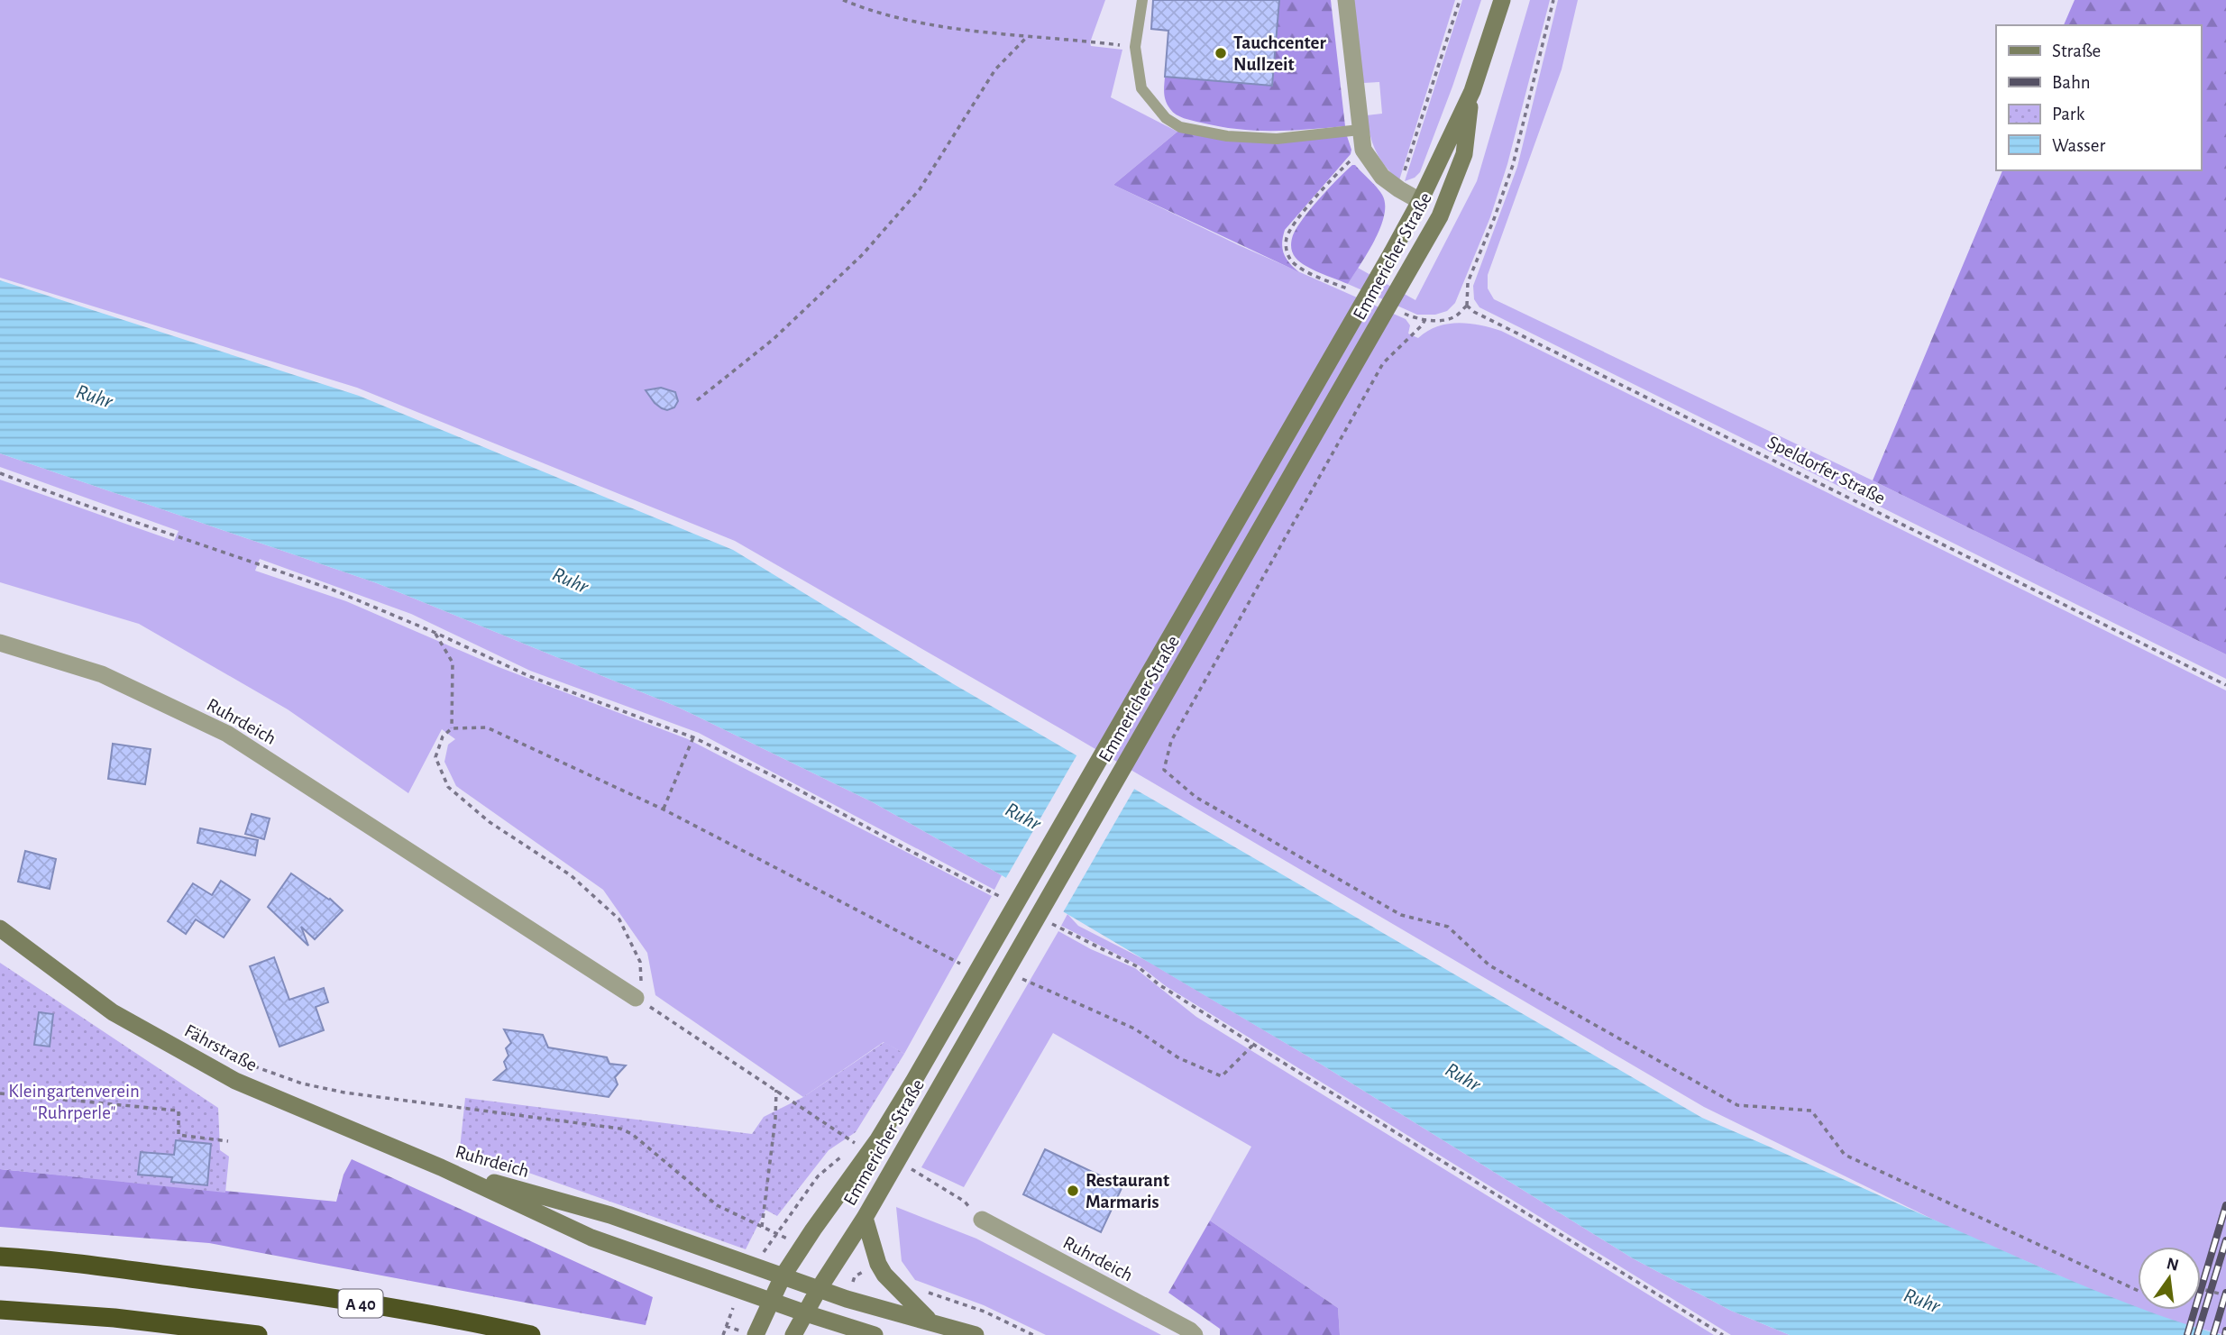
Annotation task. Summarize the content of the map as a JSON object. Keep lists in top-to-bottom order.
{
  "streets": {
    "highway": ["A 40"],
    "main road": ["Emmericher Straße", "Ruhrdeich", "Fährstraße"],
    "path": ["Speldorfer Straße"]
  },
  "crossings": [
    ["Emmericher Straße", "Ruhrdeich"],
    ["Ruhrdeich", "Fährstraße"]
  ],
  "water": ["Ruhr"],
  "parks": ["Kleingartenverein \"Ruhrperle\""],
  "places": ["Tauchcenter Nullzeit", "Restaurant Marmaris"],
  "legend": [
    "Straße",
    "Bahn",
    "Park",
    "Wasser"
  ],
  "north": "top"
}
